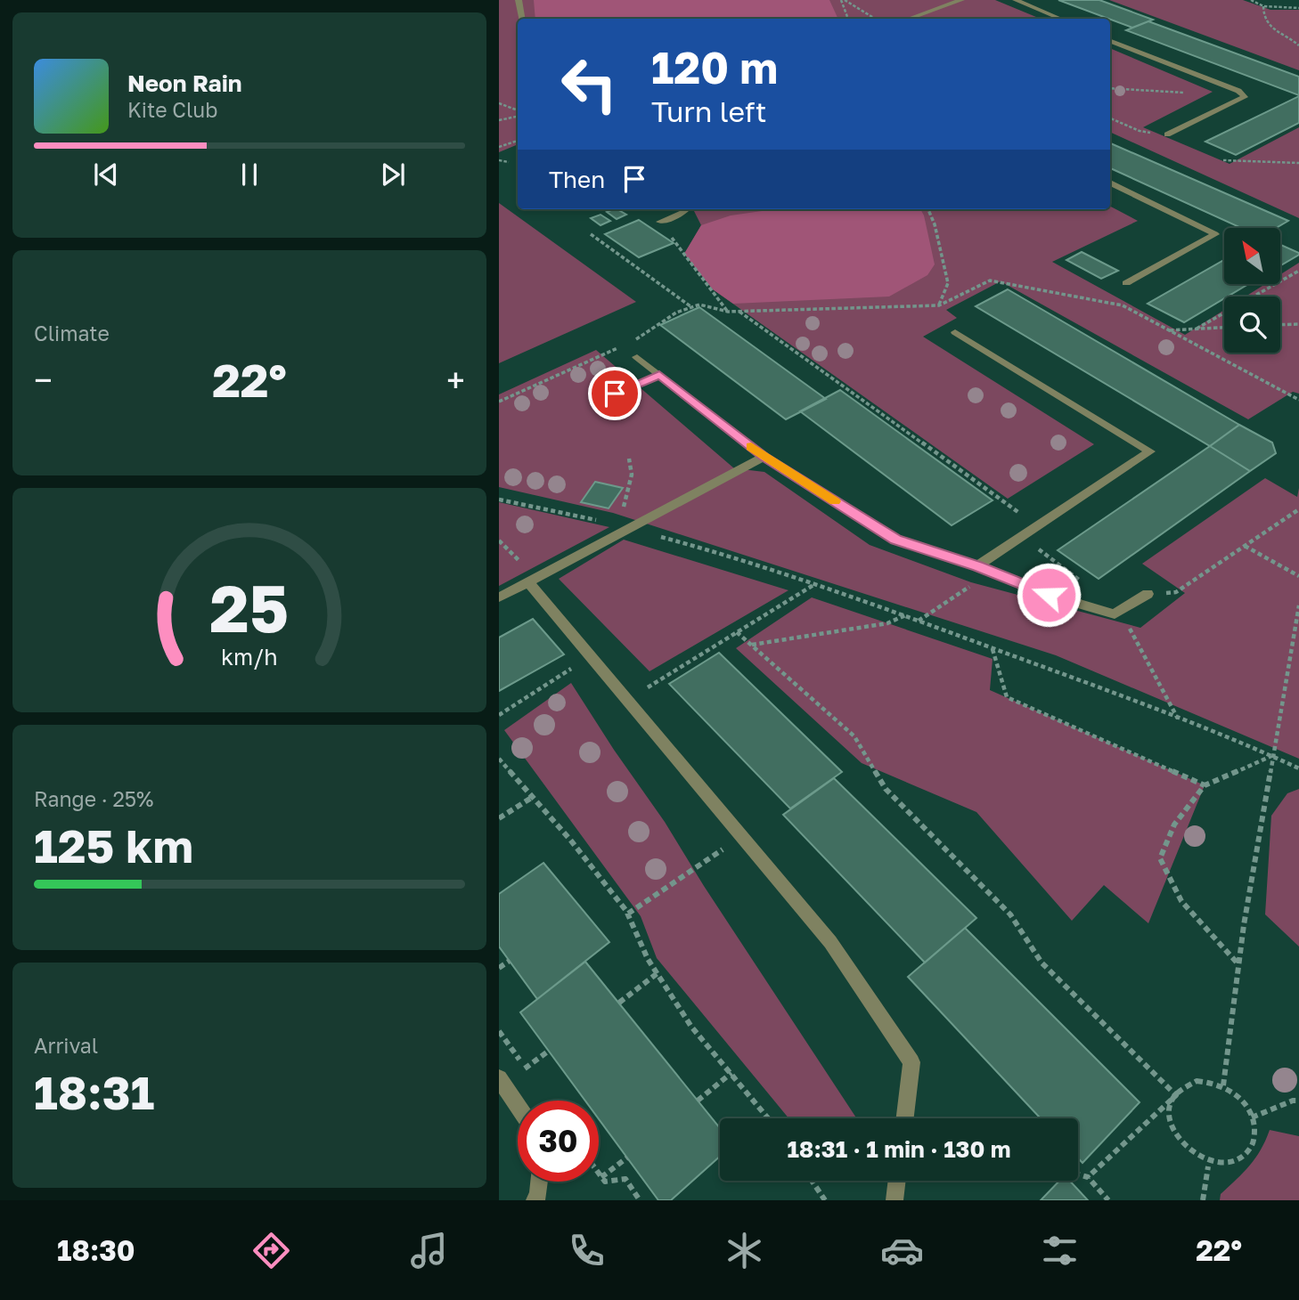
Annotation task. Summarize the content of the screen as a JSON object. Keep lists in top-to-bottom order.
{
  "north": "top left",
  "page": {
    "turn": ["120 m", "Turn left"],
    "song": ["Neon Rain", "Kite Club"],
    "then": "Then",
    "tile": [
      "Climate",
      ["Range · 25%", "125 km"],
      ["Arrival", "18:31"]
    ],
    "heat": ["−", "22°", "+"],
    "limit": "30",
    "trip": "18:31 · 1 min · 130 m",
    "tabs": ["18:30", "22°"],
    "gauge": ["25", "km/h"]
  }
}
